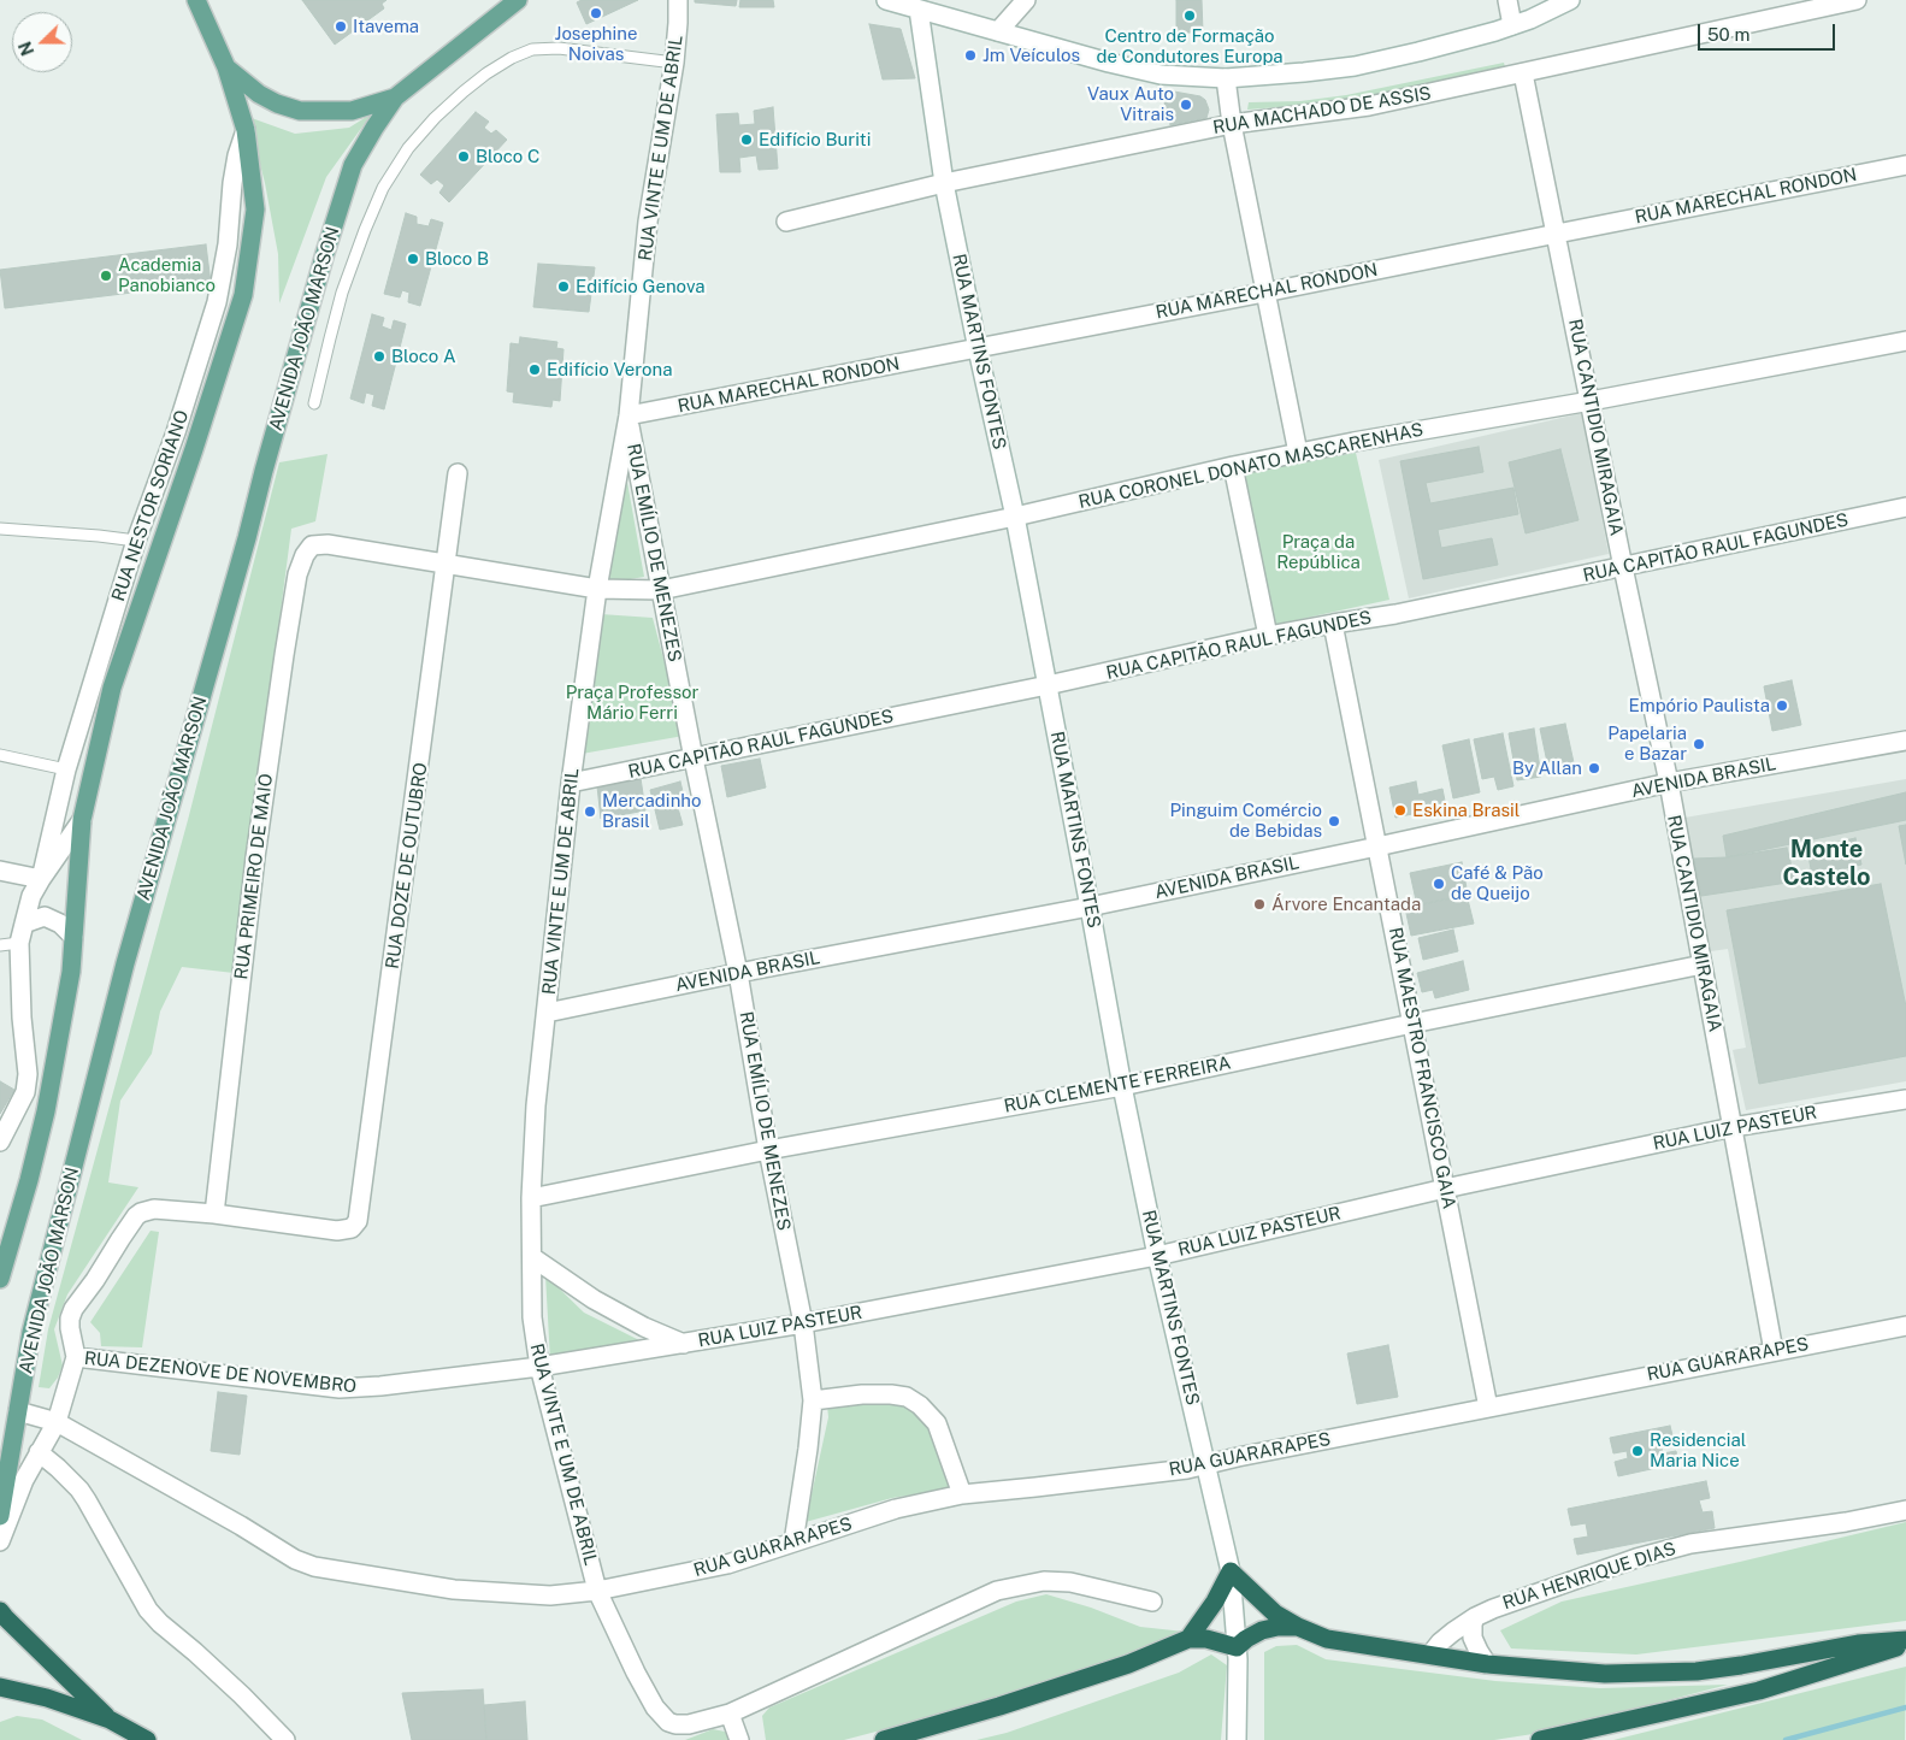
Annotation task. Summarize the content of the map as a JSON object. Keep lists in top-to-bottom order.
{
  "streets": {
    "main road": ["AVENIDA JOÃO MARSON"],
    "street": [
      "RUA MACHADO DE ASSIS",
      "RUA VINTE E UM DE ABRIL",
      "RUA MARECHAL RONDON",
      "RUA MARTINS FONTES",
      "RUA CANTIDIO MIRAGAIA",
      "RUA CORONEL DONATO MASCARENHAS",
      "RUA NESTOR SORIANO",
      "RUA CAPITÃO RAUL FAGUNDES",
      "RUA EMÍLIO DE MENEZES",
      "AVENIDA BRASIL",
      "RUA DOZE DE OUTUBRO",
      "RUA PRIMEIRO DE MAIO",
      "RUA MAESTRO FRANCISCO GAIA",
      "RUA CLEMENTE FERREIRA",
      "RUA LUIZ PASTEUR",
      "RUA GUARARAPES",
      "RUA DEZENOVE DE NOVEMBRO",
      "RUA HENRIQUE DIAS"
    ]
  },
  "crossings": [
    ["RUA MACHADO DE ASSIS", "RUA MARTINS FONTES"],
    ["RUA MACHADO DE ASSIS", "RUA CANTIDIO MIRAGAIA"],
    ["RUA VINTE E UM DE ABRIL", "RUA MARECHAL RONDON"],
    ["RUA VINTE E UM DE ABRIL", "RUA CORONEL DONATO MASCARENHAS"],
    ["RUA VINTE E UM DE ABRIL", "RUA CAPITÃO RAUL FAGUNDES"],
    ["RUA VINTE E UM DE ABRIL", "RUA EMÍLIO DE MENEZES"],
    ["RUA VINTE E UM DE ABRIL", "AVENIDA BRASIL"],
    ["RUA VINTE E UM DE ABRIL", "RUA CLEMENTE FERREIRA"],
    ["RUA VINTE E UM DE ABRIL", "RUA LUIZ PASTEUR"],
    ["RUA VINTE E UM DE ABRIL", "RUA GUARARAPES"],
    ["RUA VINTE E UM DE ABRIL", "RUA DEZENOVE DE NOVEMBRO"],
    ["RUA MARECHAL RONDON", "RUA MARTINS FONTES"],
    ["RUA MARECHAL RONDON", "RUA CANTIDIO MIRAGAIA"],
    ["RUA MARECHAL RONDON", "RUA EMÍLIO DE MENEZES"],
    ["AVENIDA JOÃO MARSON", "RUA GUARARAPES"],
    ["RUA MARTINS FONTES", "RUA CORONEL DONATO MASCARENHAS"],
    ["RUA MARTINS FONTES", "RUA CAPITÃO RAUL FAGUNDES"],
    ["RUA MARTINS FONTES", "AVENIDA BRASIL"],
    ["RUA MARTINS FONTES", "RUA CLEMENTE FERREIRA"],
    ["RUA MARTINS FONTES", "RUA LUIZ PASTEUR"],
    ["RUA MARTINS FONTES", "RUA GUARARAPES"],
    ["RUA CANTIDIO MIRAGAIA", "RUA CORONEL DONATO MASCARENHAS"],
    ["RUA CANTIDIO MIRAGAIA", "RUA CAPITÃO RAUL FAGUNDES"],
    ["RUA CANTIDIO MIRAGAIA", "AVENIDA BRASIL"],
    ["RUA CANTIDIO MIRAGAIA", "RUA CLEMENTE FERREIRA"],
    ["RUA CANTIDIO MIRAGAIA", "RUA LUIZ PASTEUR"],
    ["RUA CANTIDIO MIRAGAIA", "RUA GUARARAPES"],
    ["RUA CORONEL DONATO MASCARENHAS", "RUA EMÍLIO DE MENEZES"],
    ["RUA CORONEL DONATO MASCARENHAS", "RUA DOZE DE OUTUBRO"],
    ["RUA CORONEL DONATO MASCARENHAS", "RUA PRIMEIRO DE MAIO"],
    ["RUA CAPITÃO RAUL FAGUNDES", "RUA EMÍLIO DE MENEZES"],
    ["RUA CAPITÃO RAUL FAGUNDES", "RUA MAESTRO FRANCISCO GAIA"],
    ["RUA EMÍLIO DE MENEZES", "AVENIDA BRASIL"],
    ["RUA EMÍLIO DE MENEZES", "RUA CLEMENTE FERREIRA"],
    ["RUA EMÍLIO DE MENEZES", "RUA LUIZ PASTEUR"],
    ["RUA EMÍLIO DE MENEZES", "RUA GUARARAPES"],
    ["AVENIDA BRASIL", "RUA MAESTRO FRANCISCO GAIA"],
    ["RUA DOZE DE OUTUBRO", "RUA PRIMEIRO DE MAIO"],
    ["RUA MAESTRO FRANCISCO GAIA", "RUA CLEMENTE FERREIRA"],
    ["RUA MAESTRO FRANCISCO GAIA", "RUA LUIZ PASTEUR"],
    ["RUA MAESTRO FRANCISCO GAIA", "RUA GUARARAPES"],
    ["RUA LUIZ PASTEUR", "RUA DEZENOVE DE NOVEMBRO"],
    ["RUA GUARARAPES", "RUA DEZENOVE DE NOVEMBRO"]
  ],
  "districts": ["Monte Castelo"],
  "parks": ["Praça da República", "Praça Professor Mário Ferri"],
  "places": [
    "Josephine Noivas",
    "Centro de Formação de Condutores Europa",
    "Itavema",
    "Jm Veículos",
    "Vaux Auto Vitrais",
    "Edifício Buriti",
    "Bloco C",
    "Bloco B",
    "Academia Panobianco",
    "Edifício Genova",
    "Bloco A",
    "Edifício Verona",
    "Empório Paulista",
    "Papelaria e Bazar",
    "By Allan",
    "Eskina Brasil",
    "Mercadinho Brasil",
    "Pinguim Comércio de Bebidas",
    "Café & Pão de Queijo",
    "Árvore Encantada",
    "Residencial Maria Nice"
  ],
  "scale_bar": "50 m",
  "north": "left"
}
